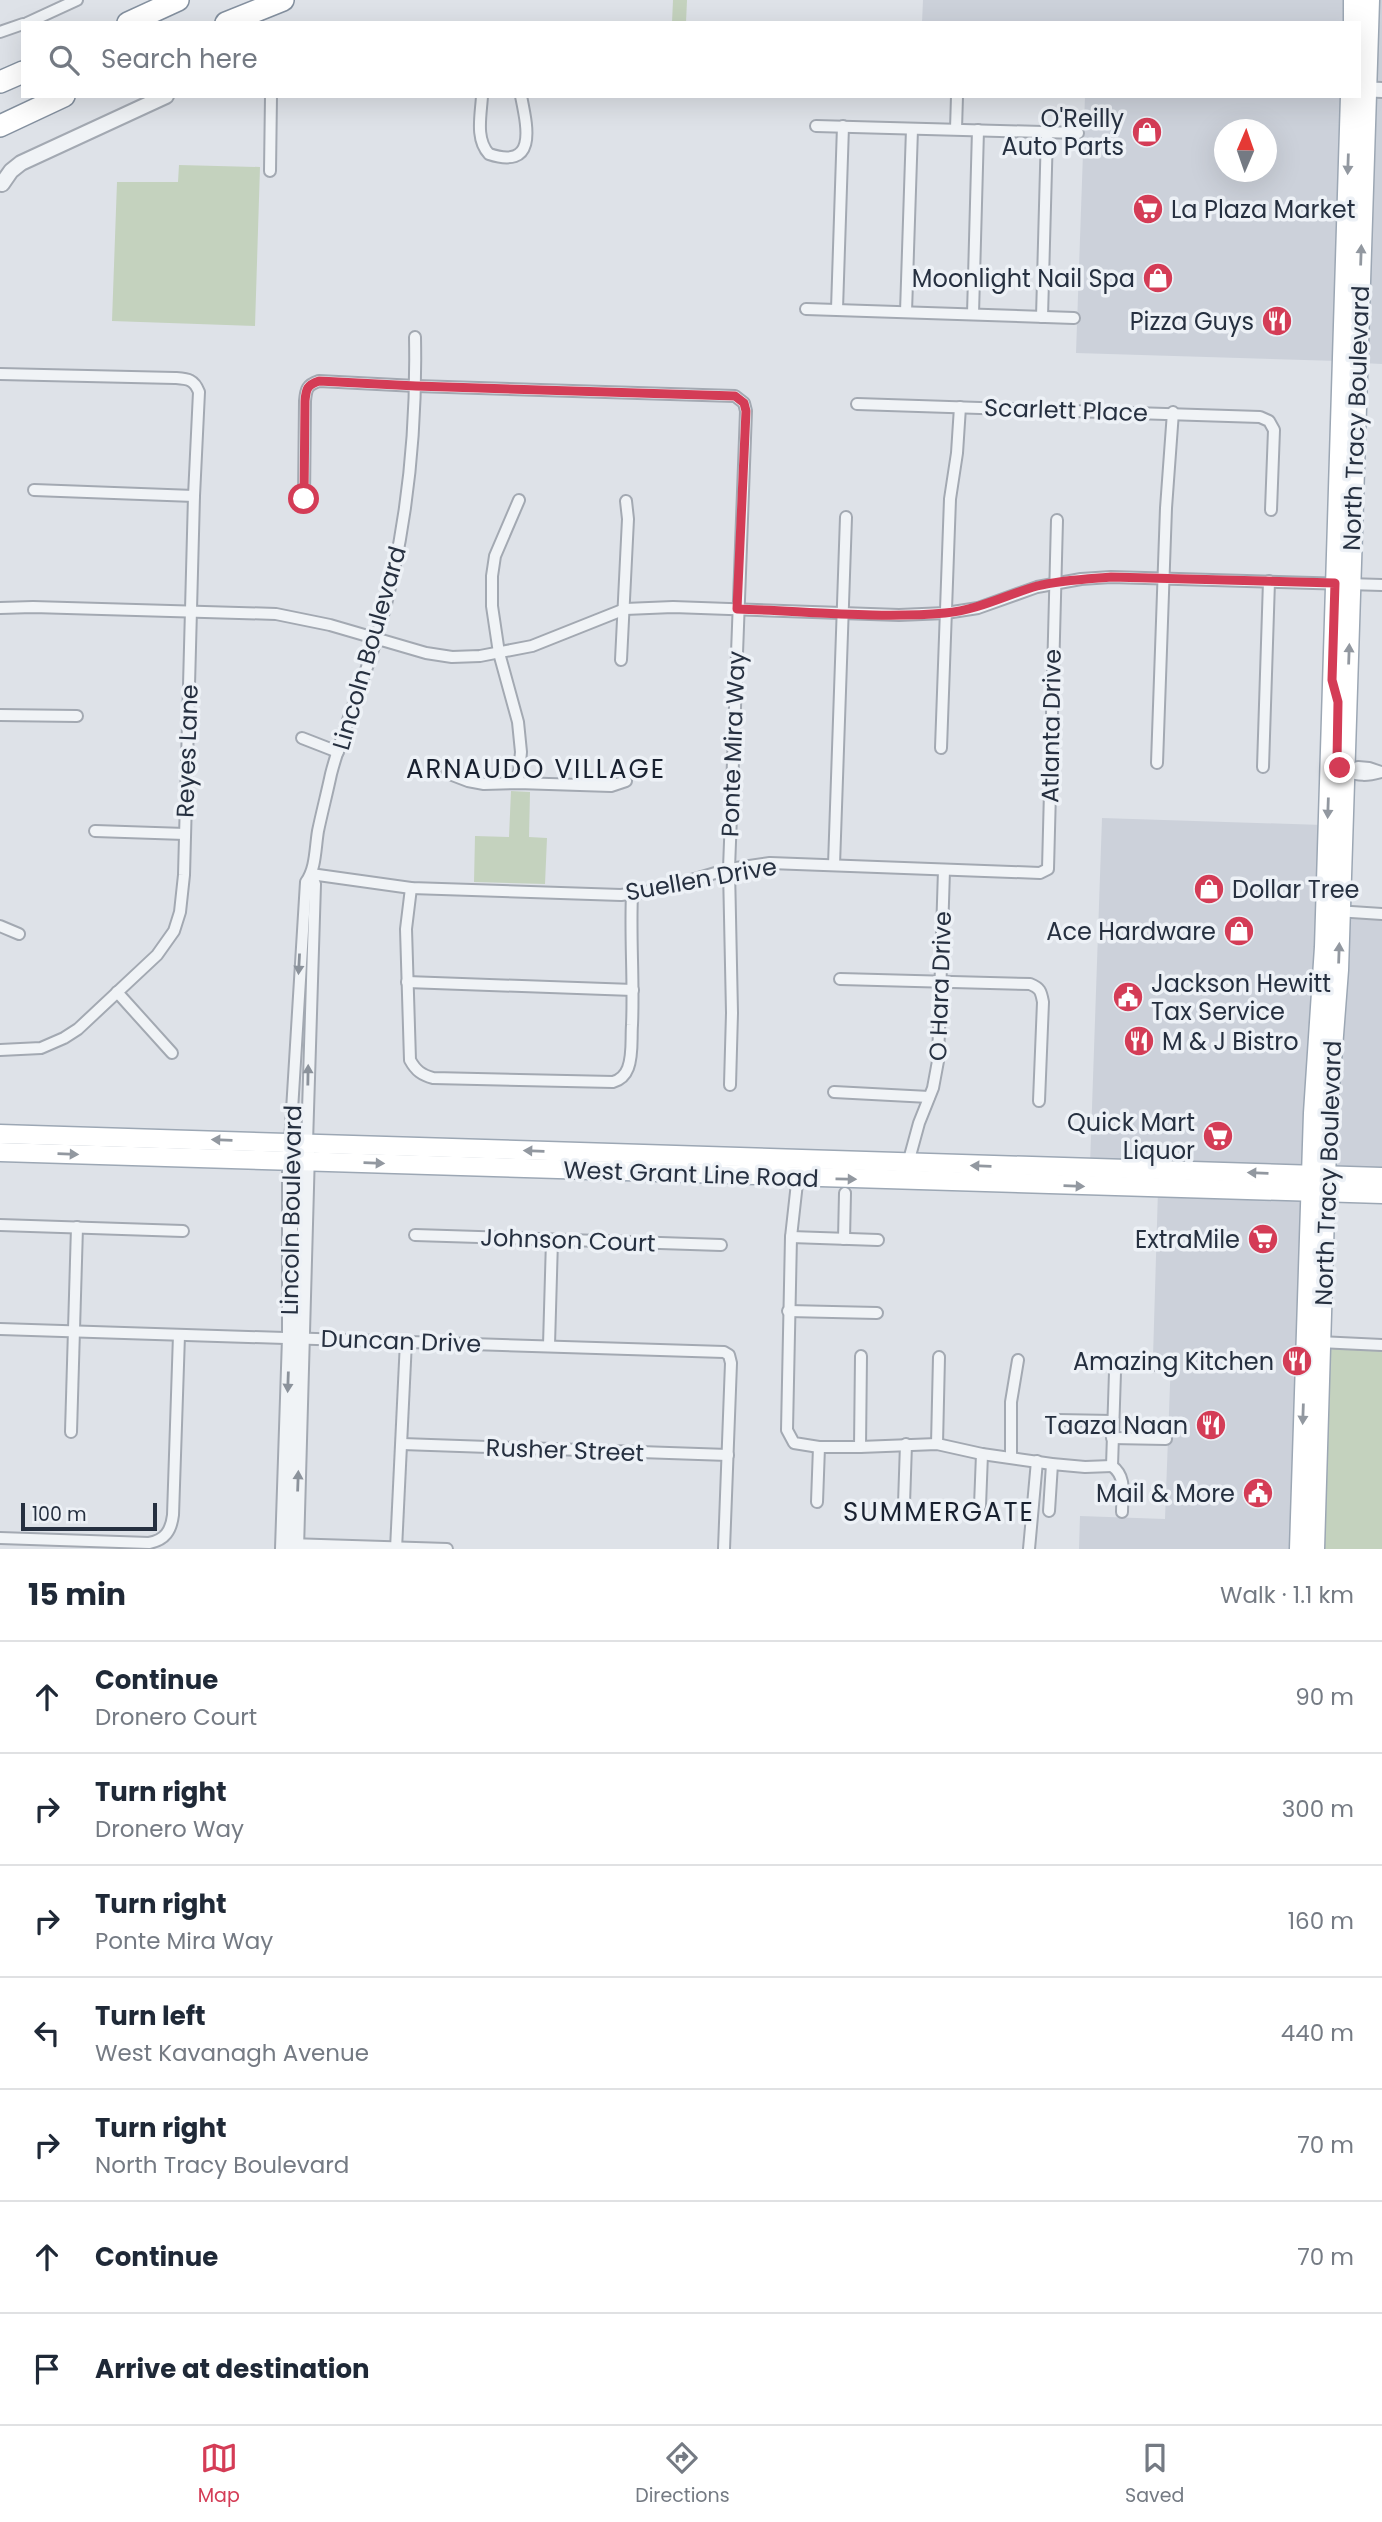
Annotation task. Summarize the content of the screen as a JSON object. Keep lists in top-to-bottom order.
{
  "streets": {
    "main road": ["North Tracy Boulevard", "West Grant Line Road"],
    "street": [
      "Scarlett Place",
      "Lincoln Boulevard",
      "Atlanta Drive",
      "Ponte Mira Way",
      "Reyes Lane",
      "Suellen Drive",
      "O Hara Drive",
      "Johnson Court",
      "Duncan Drive",
      "Rusher Street"
    ]
  },
  "crossings": [
    ["North Tracy Boulevard", "West Grant Line Road"],
    ["Lincoln Boulevard", "Ponte Mira Way"],
    ["Lincoln Boulevard", "Suellen Drive"],
    ["Lincoln Boulevard", "West Grant Line Road"],
    ["Lincoln Boulevard", "Duncan Drive"],
    ["Atlanta Drive", "Suellen Drive"],
    ["Ponte Mira Way", "Suellen Drive"],
    ["Suellen Drive", "O Hara Drive"],
    ["O Hara Drive", "West Grant Line Road"],
    ["Duncan Drive", "Rusher Street"]
  ],
  "districts": ["ARNAUDO VILLAGE", "SUMMERGATE"],
  "places": {
    "shop": [
      "O'Reilly Auto Parts",
      "Moonlight Nail Spa",
      "Dollar Tree",
      "Ace Hardware"
    ],
    "supermarket": ["La Plaza Market", "Quick Mart Liquor", "ExtraMile"],
    "restaurant": [
      "Pizza Guys",
      "M & J Bistro",
      "Amazing Kitchen",
      "Taaza Naan"
    ],
    "public building": ["Jackson Hewitt Tax Service", "Mail & More"]
  },
  "scale_bar": "100 m",
  "north": "top",
  "page": {
    "search": "Search here",
    "scale": "100 m",
    "heading": ["15 min", "Walk · 1.1 km"],
    "list": [
      ["Continue", "Dronero Court", "90 m"],
      ["Turn right", "Dronero Way", "300 m"],
      ["Turn right", "Ponte Mira Way", "160 m"],
      ["Turn left", "West Kavanagh Avenue", "440 m"],
      ["Turn right", "North Tracy Boulevard", "70 m"],
      ["Continue", "70 m"],
      "Arrive at destination"
    ],
    "nav": ["Map", "Directions", "Saved"]
  }
}
